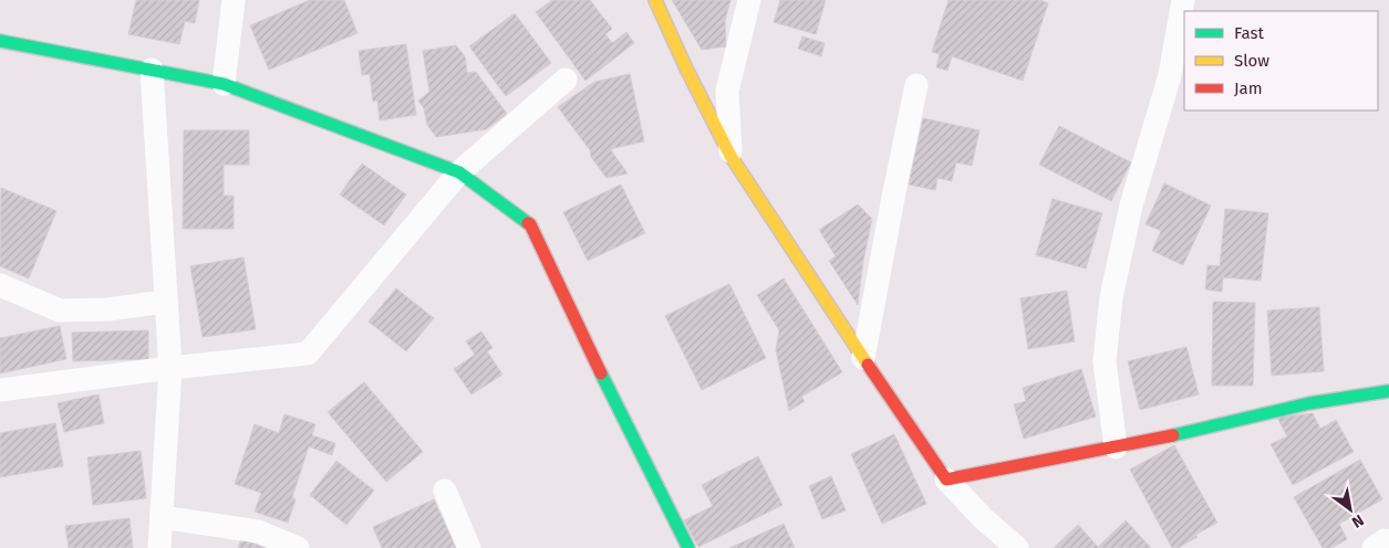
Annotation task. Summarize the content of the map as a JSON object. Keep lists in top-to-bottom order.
{
  "legend": ["Fast", "Slow", "Jam"],
  "north": "bottom right"
}
